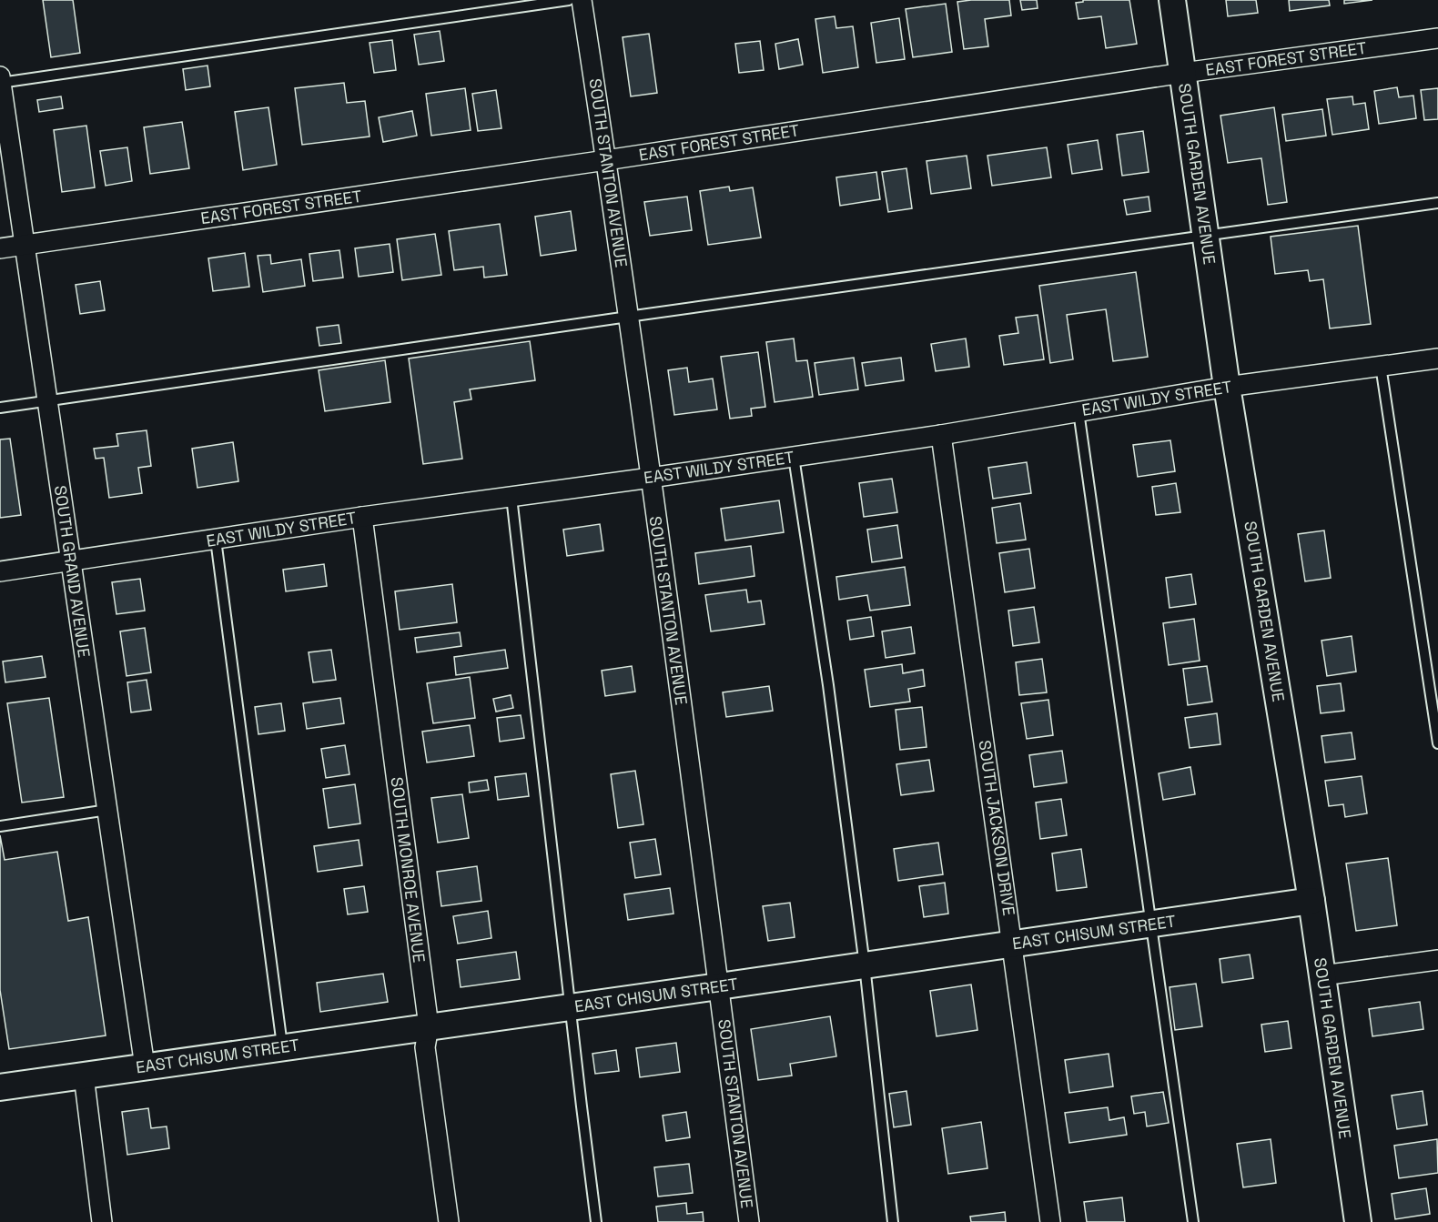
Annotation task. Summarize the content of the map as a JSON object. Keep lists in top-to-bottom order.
{
  "streets": {
    "street": [
      "EAST FOREST STREET",
      "SOUTH STANTON AVENUE",
      "SOUTH GARDEN AVENUE",
      "EAST WILDY STREET",
      "SOUTH GRAND AVENUE",
      "SOUTH JACKSON DRIVE",
      "SOUTH MONROE AVENUE",
      "EAST CHISUM STREET"
    ]
  },
  "crossings": [
    ["EAST FOREST STREET", "SOUTH STANTON AVENUE"],
    ["EAST FOREST STREET", "SOUTH GARDEN AVENUE"],
    ["EAST FOREST STREET", "SOUTH GRAND AVENUE"],
    ["SOUTH STANTON AVENUE", "EAST WILDY STREET"],
    ["SOUTH STANTON AVENUE", "EAST CHISUM STREET"],
    ["SOUTH GARDEN AVENUE", "EAST WILDY STREET"],
    ["SOUTH GARDEN AVENUE", "EAST CHISUM STREET"],
    ["EAST WILDY STREET", "SOUTH GRAND AVENUE"],
    ["EAST WILDY STREET", "SOUTH JACKSON DRIVE"],
    ["EAST WILDY STREET", "SOUTH MONROE AVENUE"],
    ["SOUTH GRAND AVENUE", "EAST CHISUM STREET"],
    ["SOUTH JACKSON DRIVE", "EAST CHISUM STREET"],
    ["SOUTH MONROE AVENUE", "EAST CHISUM STREET"]
  ]
}
